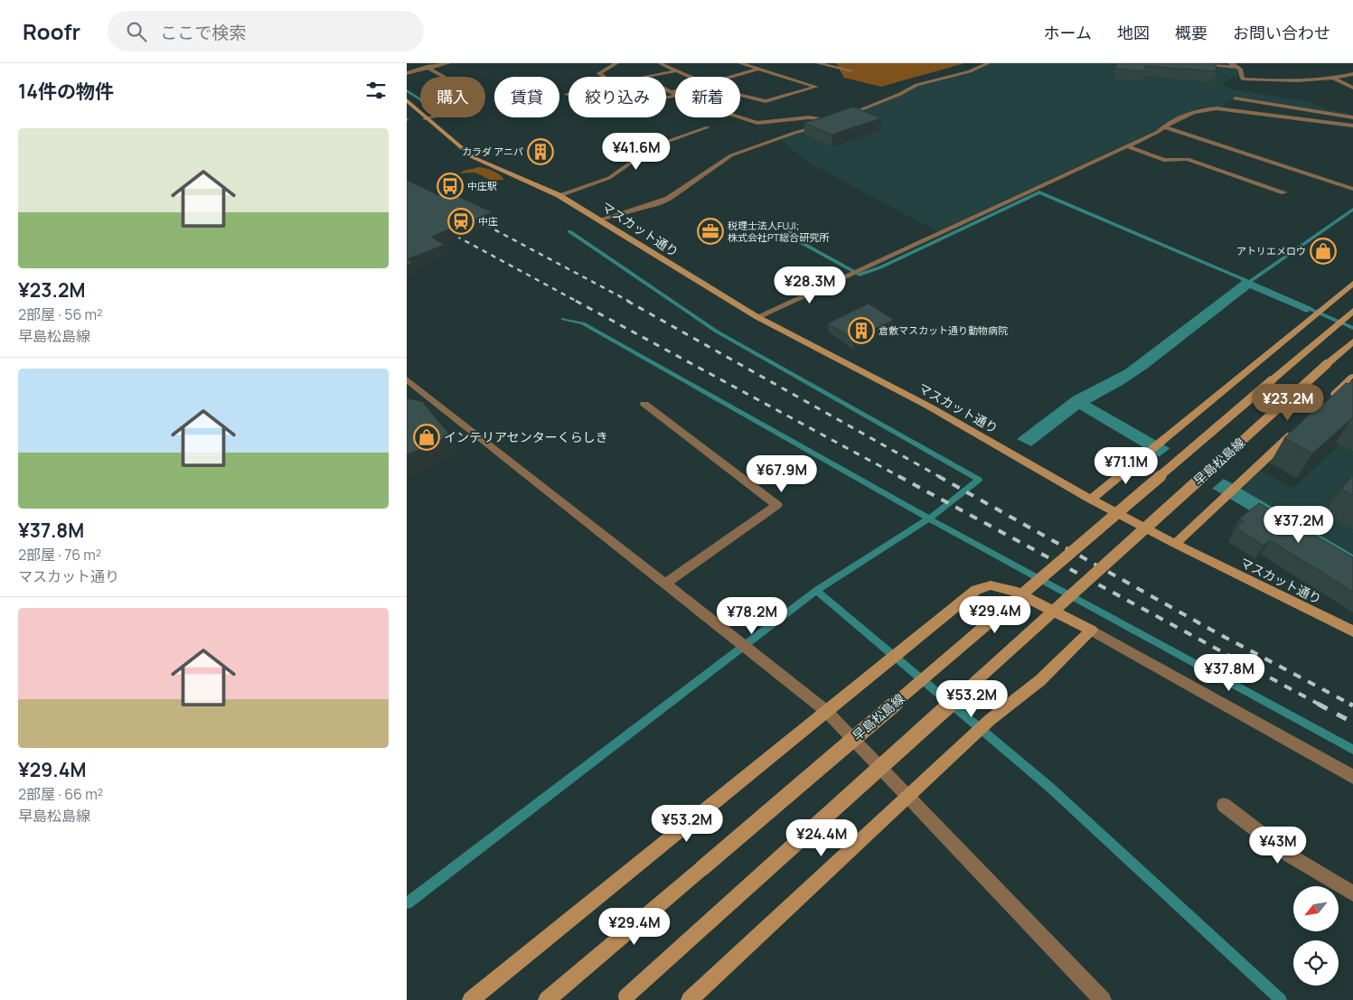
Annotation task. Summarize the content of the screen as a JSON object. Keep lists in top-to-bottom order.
{
  "streets": {
    "main road": ["マスカット通り", "早島松島線"]
  },
  "places": {
    "building": ["カラダ アニパ", "倉敷マスカット通り動物病院"],
    "bus stop": ["中庄駅"],
    "station": ["中庄"],
    "office": ["税理士法人FUJI; 株式会社PT総合研究所"],
    "shop": ["アトリエメロウ", "インテリアセンターくらしき"]
  },
  "north": "bottom left",
  "page": {
    "header": "Roofr",
    "search": "ここで検索",
    "nav": [
      "ホーム",
      "地図",
      "概要",
      "お問い合わせ"
    ],
    "heading": "14件の物件",
    "chip": [
      "購入",
      "賃貸",
      "絞り込み",
      "新着"
    ],
    "list": [
      {
        "name": "¥23.2M",
        "note": "2部屋 · 56 m² · 早島松島線"
      },
      {
        "name": "¥37.8M",
        "note": "2部屋 · 76 m² · マスカット通り"
      },
      {
        "name": "¥29.4M",
        "note": "2部屋 · 66 m² · 早島松島線"
      }
    ],
    "price": [
      "¥41.6M",
      "¥28.3M",
      "¥23.2M",
      "¥71.1M",
      "¥67.9M",
      "¥37.2M",
      "¥29.4M",
      "¥78.2M",
      "¥37.8M",
      "¥53.2M",
      "¥53.2M",
      "¥24.4M",
      "¥43M",
      "¥29.4M"
    ]
  }
}
